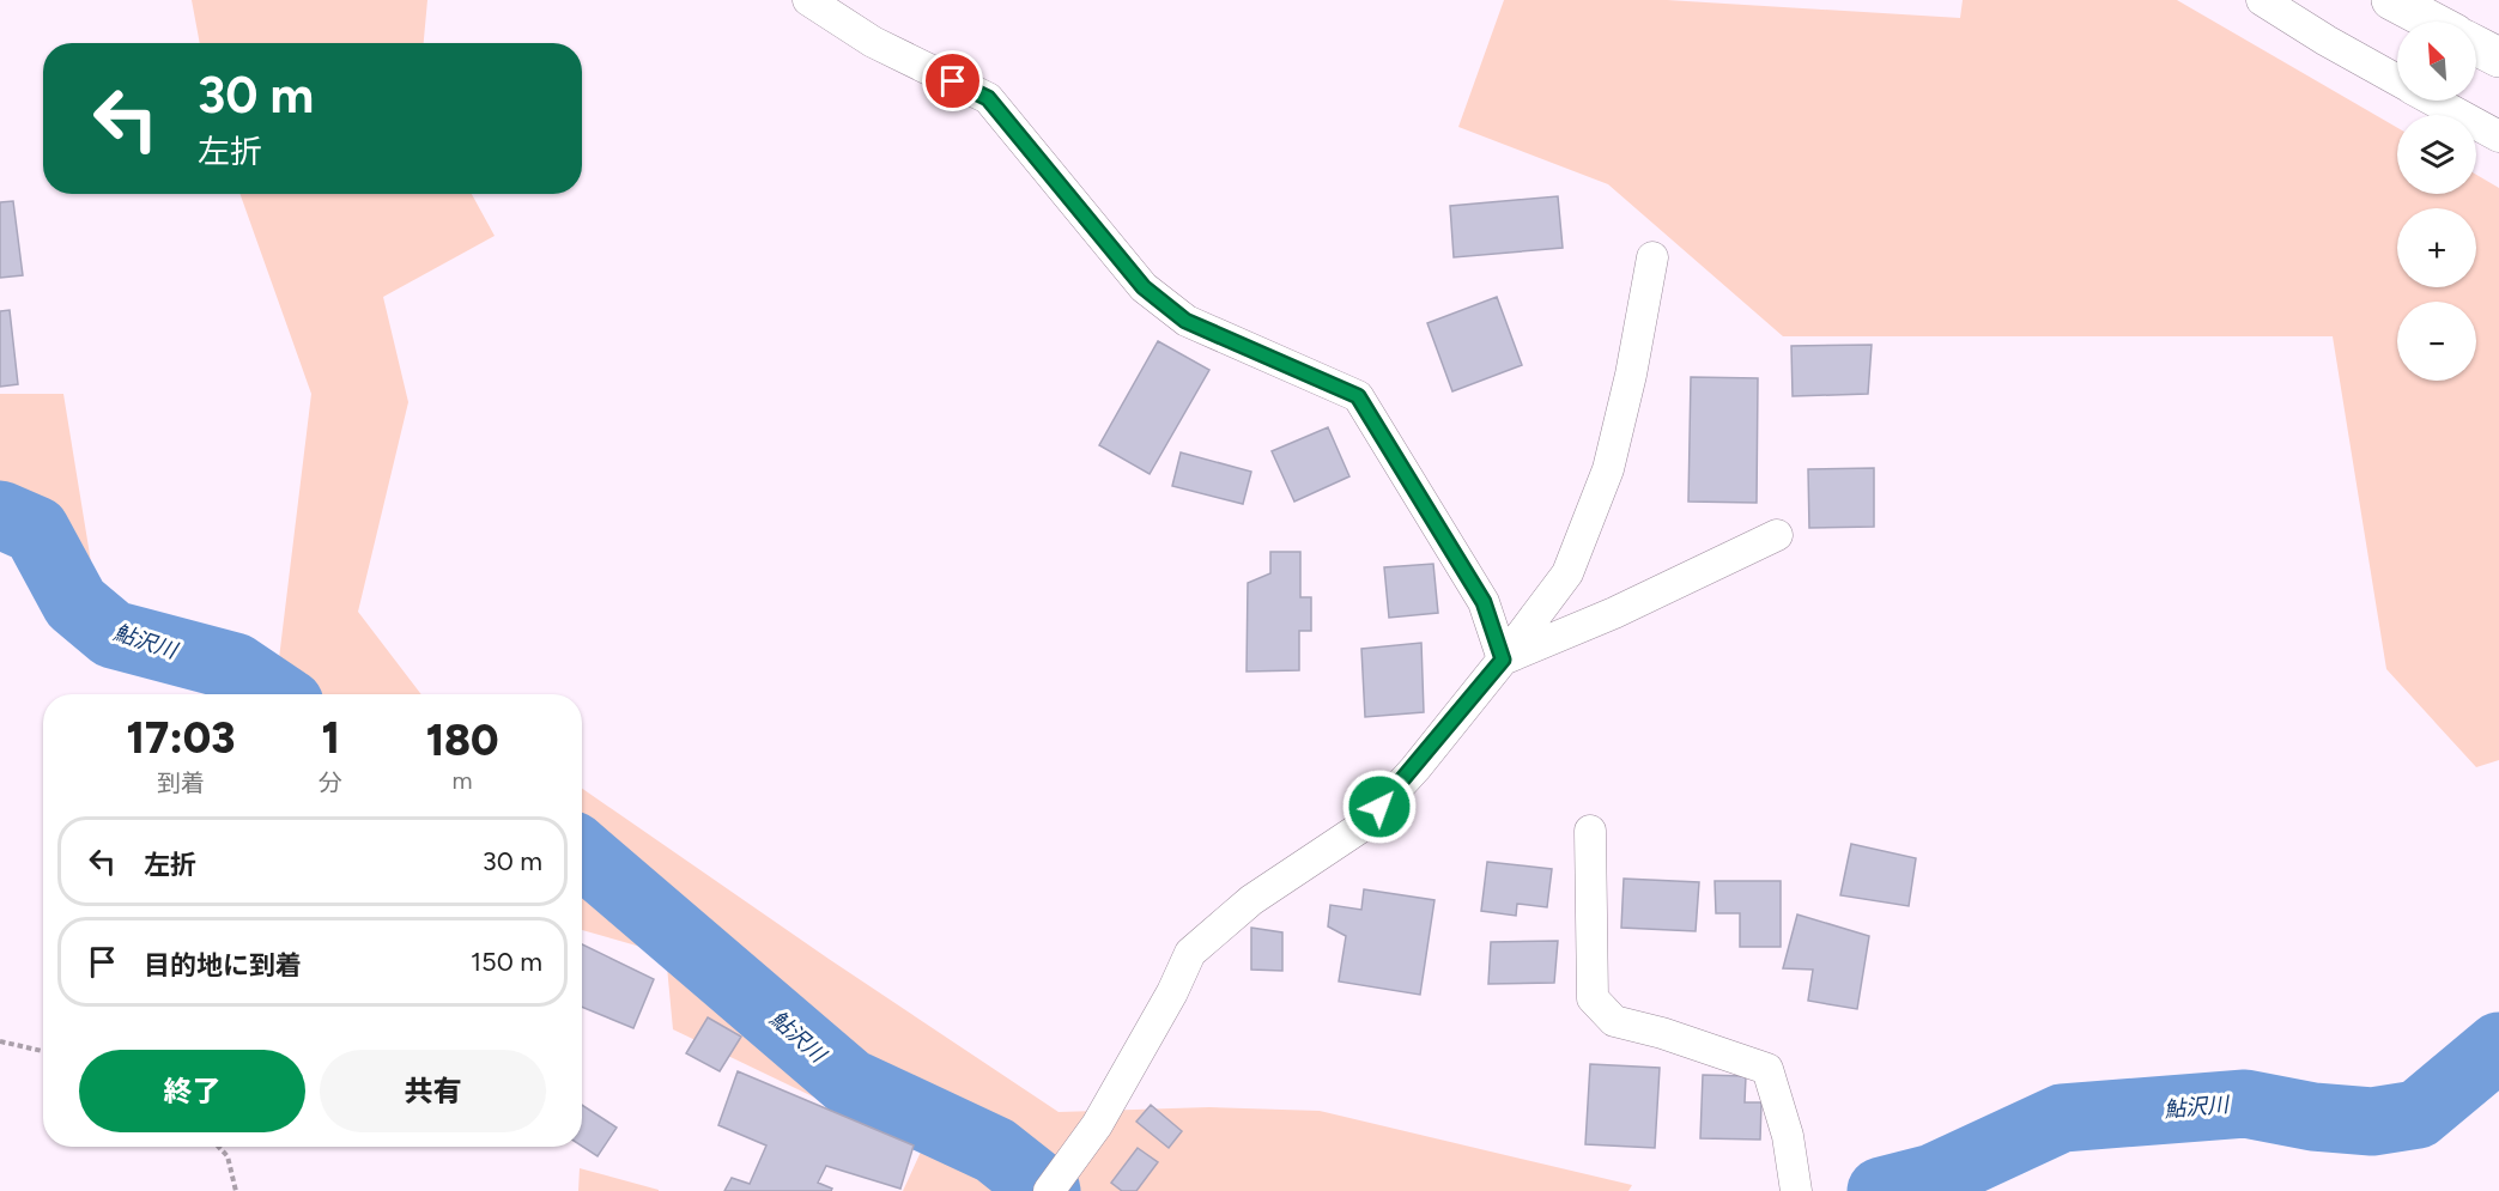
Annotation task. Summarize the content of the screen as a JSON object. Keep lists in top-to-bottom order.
{
  "water": ["鮎沢川"],
  "north": "top left",
  "page": {
    "map_buttons": ["+", "−"],
    "turn": ["30 m", "左折"],
    "eta": [
      "17:03",
      "到着",
      "1",
      "分",
      "180",
      "m"
    ],
    "list": [
      {
        "name": "左折",
        "value": "30 m"
      },
      {
        "name": "目的地に到着",
        "value": "150 m"
      }
    ],
    "buttons": ["終了", "共有"]
  }
}
